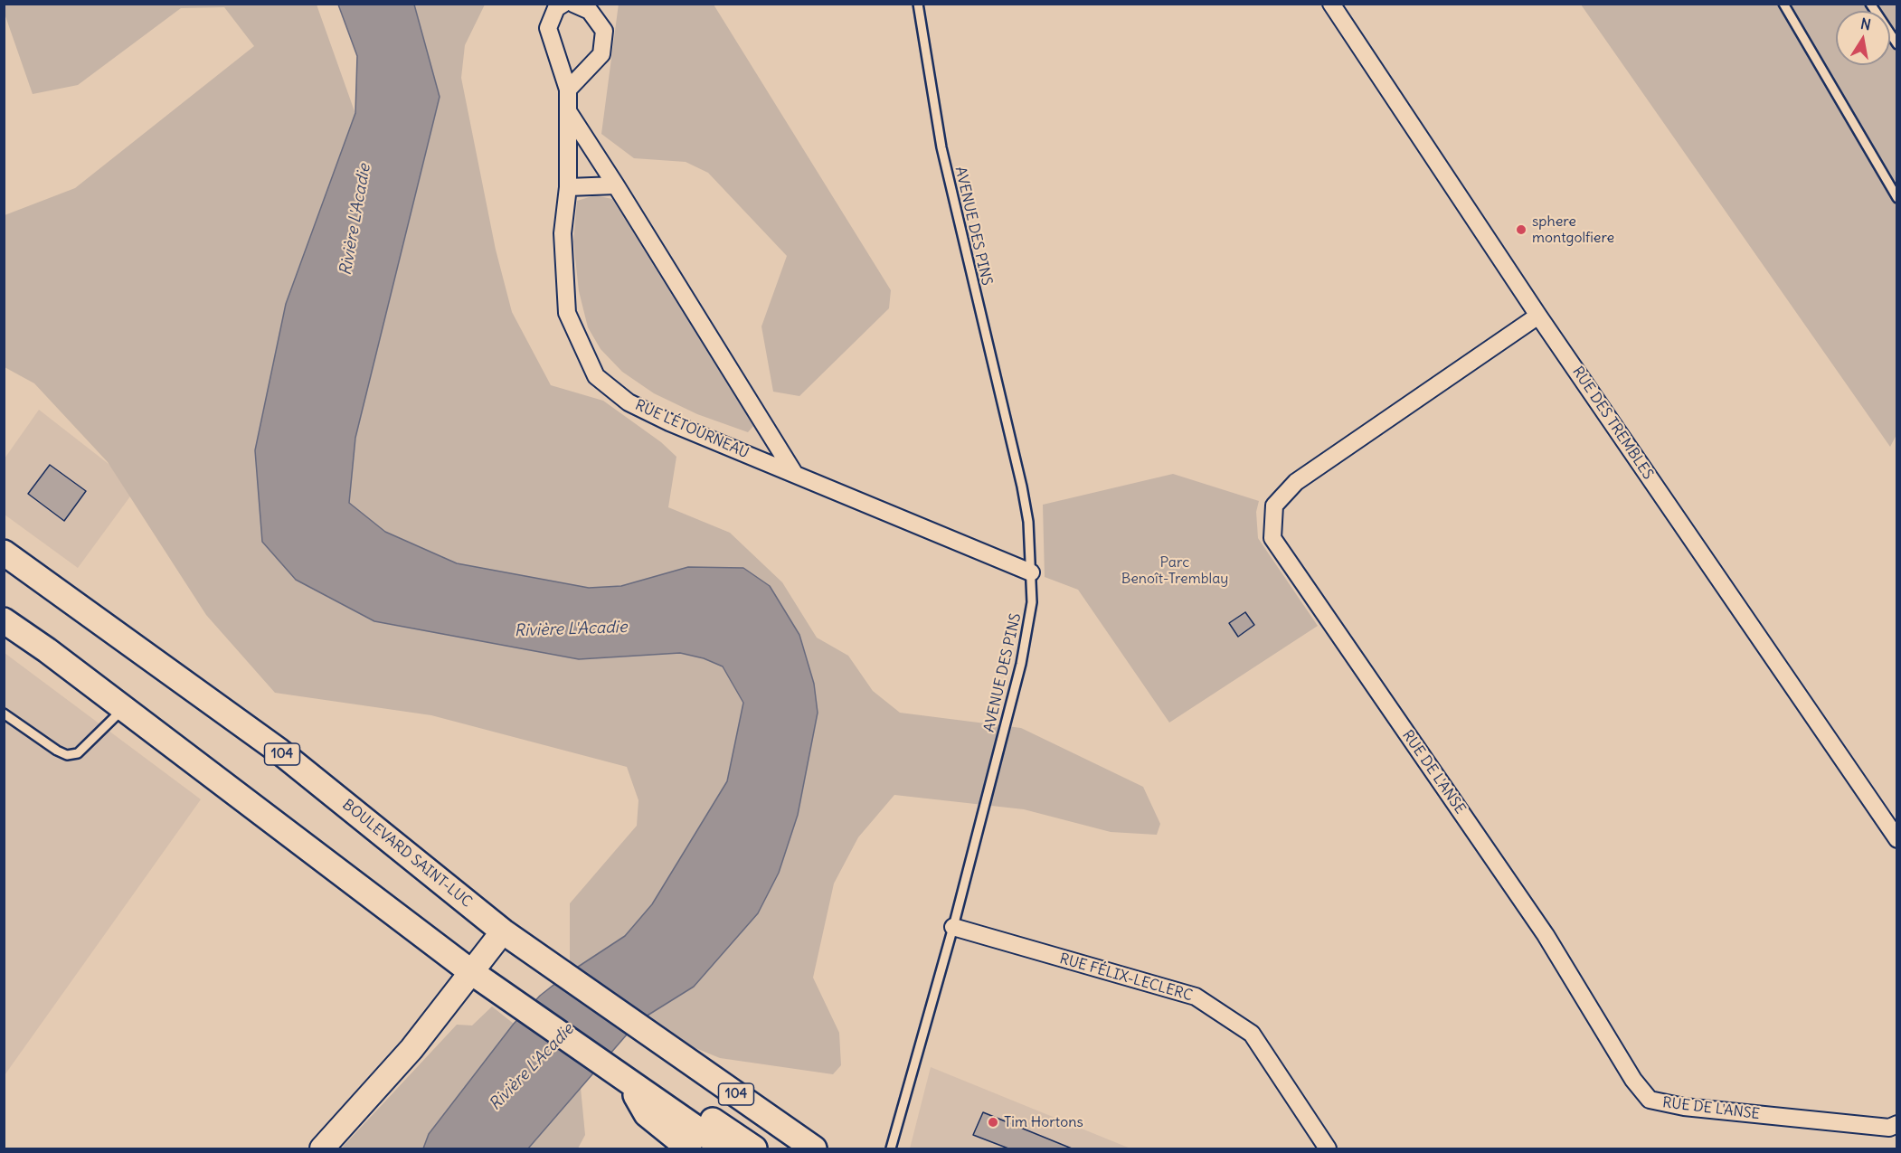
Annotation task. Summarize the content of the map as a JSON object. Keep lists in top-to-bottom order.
{
  "streets": {
    "main road": ["104", "BOULEVARD SAINT-LUC"],
    "street": [
      "RUE DES TREMBLES",
      "RUE LÉTOURNEAU",
      "RUE DE L'ANSE",
      "RUE FÉLIX-LECLERC"
    ],
    "lane": ["AVENUE DES PINS"]
  },
  "crossings": [
    ["AVENUE DES PINS", "RUE LÉTOURNEAU"],
    ["AVENUE DES PINS", "RUE FÉLIX-LECLERC"],
    ["RUE DES TREMBLES", "RUE DE L'ANSE"]
  ],
  "water": ["Rivière L'Acadie"],
  "parks": ["Parc Benoît-Tremblay"],
  "places": ["sphere montgolfiere", "Tim Hortons"],
  "north": "top"
}
